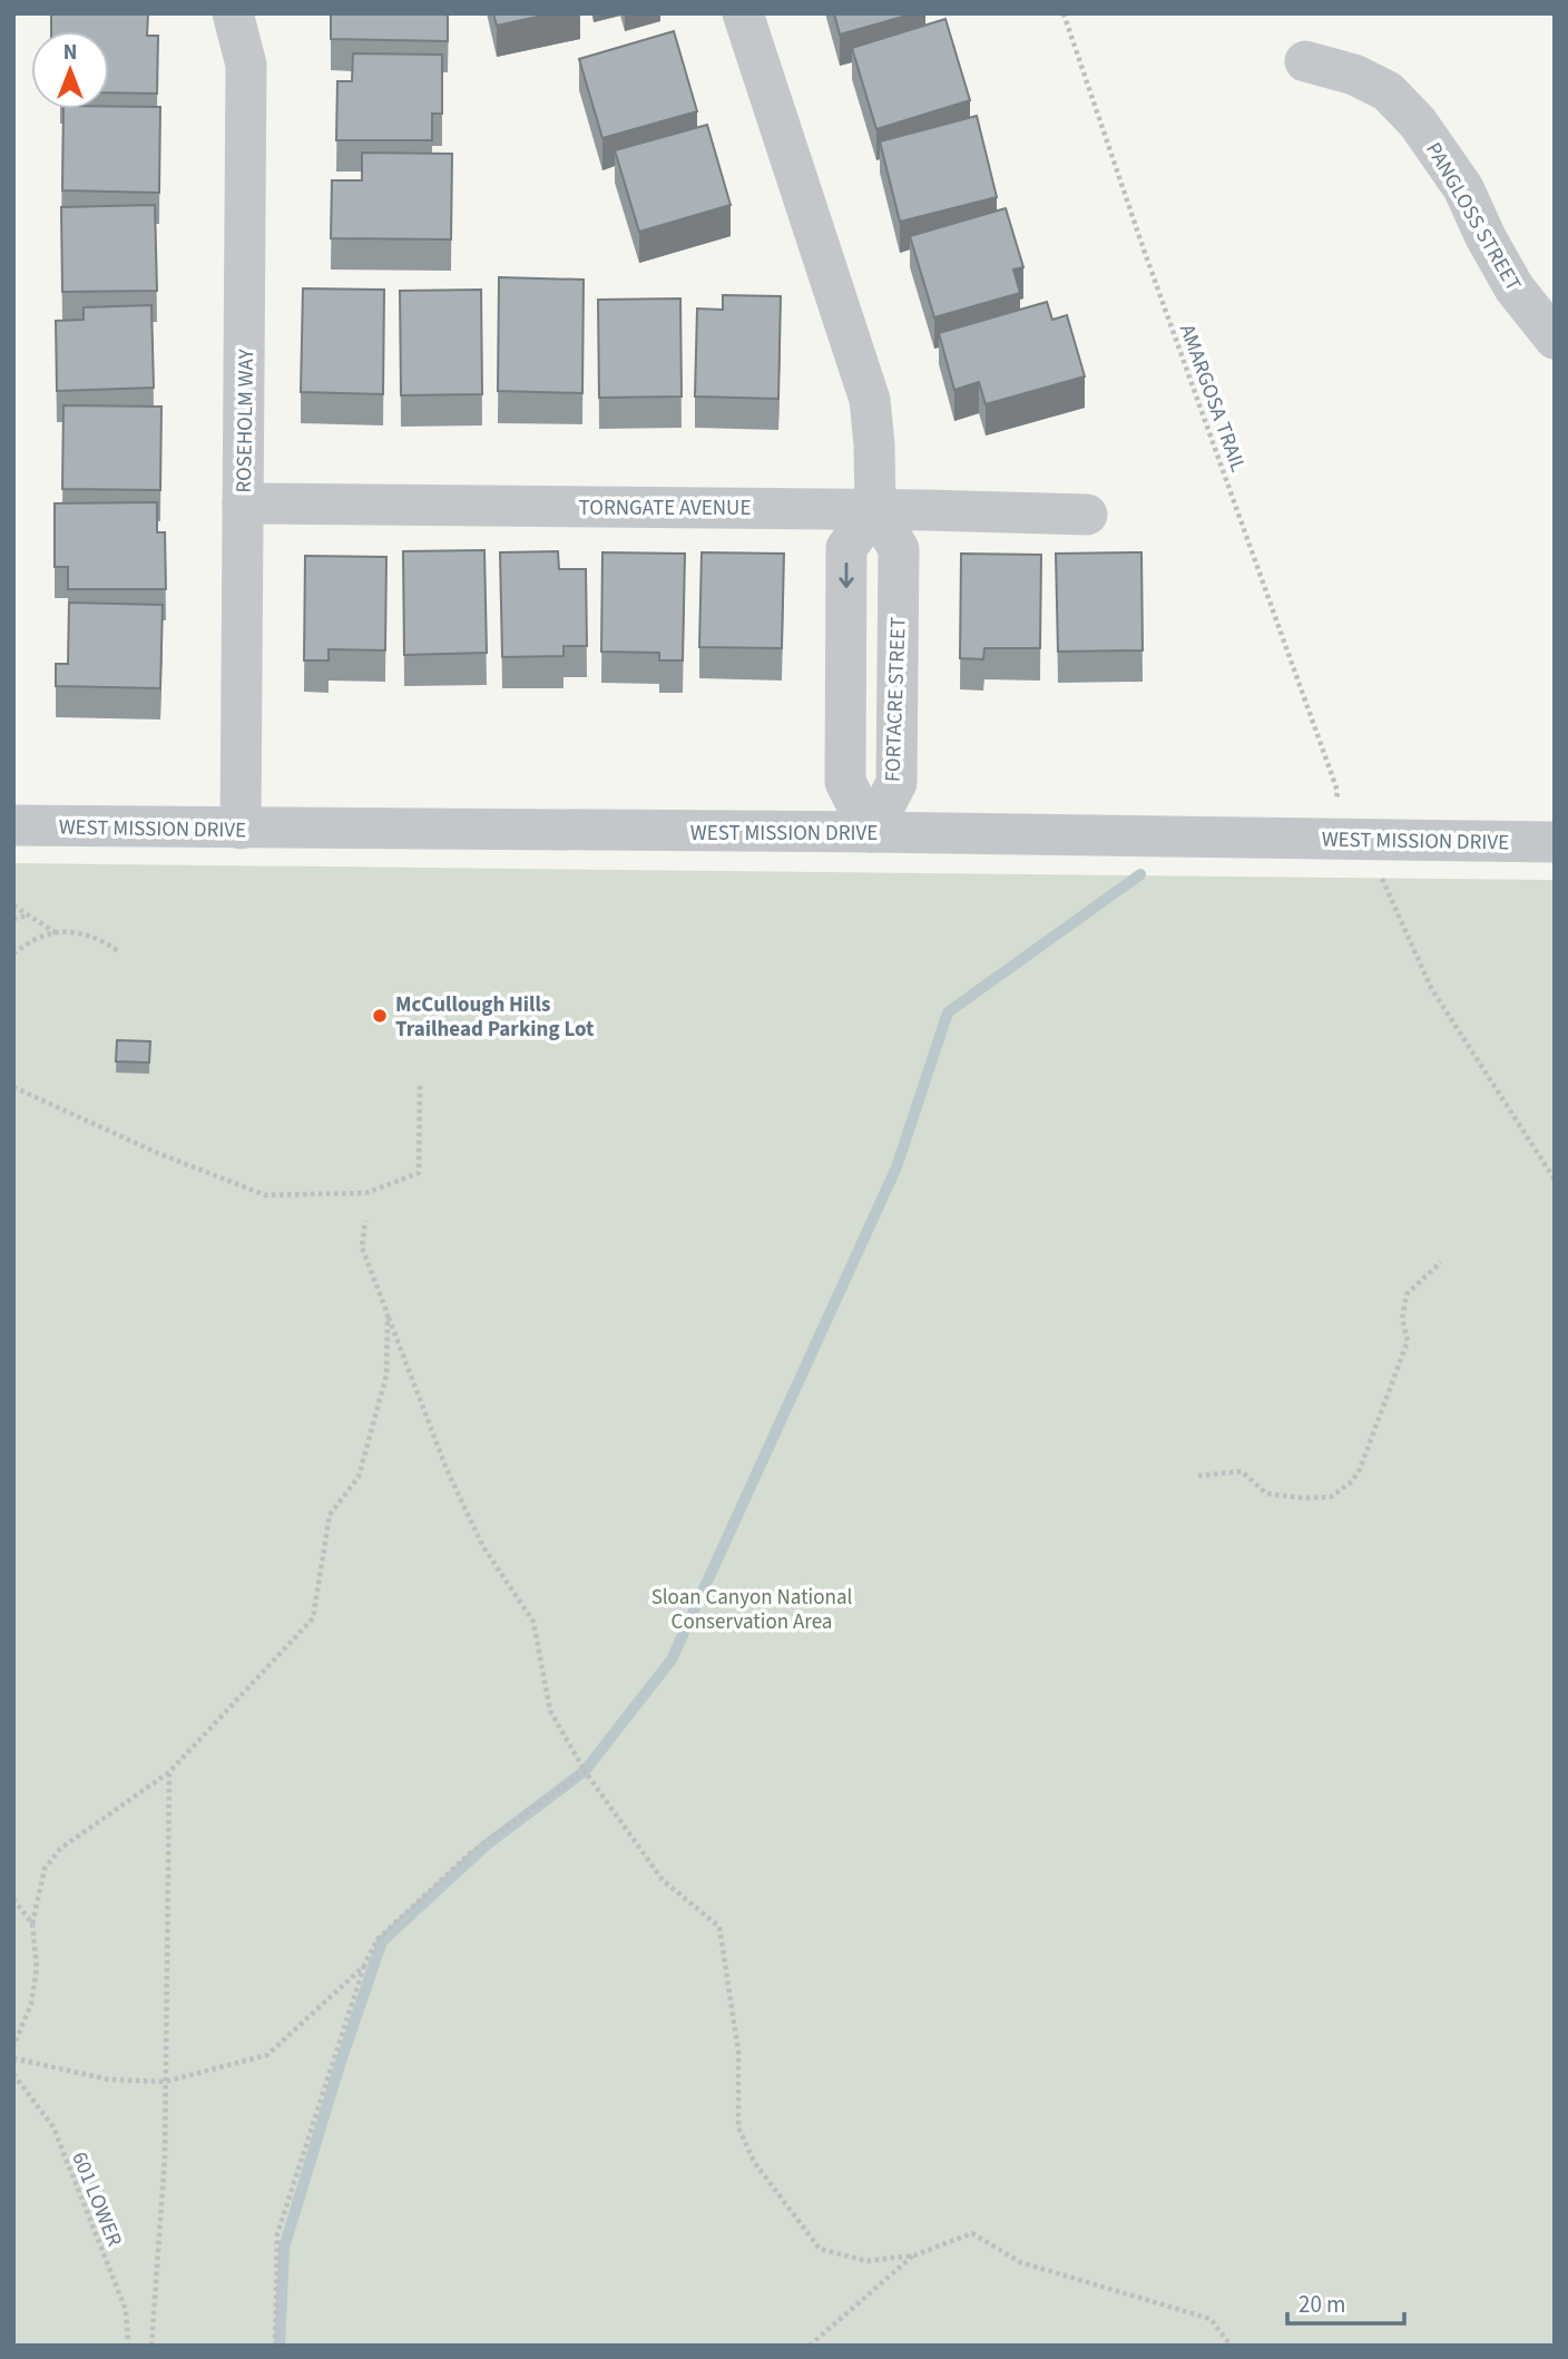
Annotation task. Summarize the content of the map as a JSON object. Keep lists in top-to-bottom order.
{
  "streets": {
    "street": [
      "PANGLOSS STREET",
      "ROSEHOLM WAY",
      "TORNGATE AVENUE",
      "FORTACRE STREET",
      "WEST MISSION DRIVE"
    ],
    "path": ["AMARGOSA TRAIL", "601 LOWER"]
  },
  "crossings": [
    ["ROSEHOLM WAY", "TORNGATE AVENUE"],
    ["ROSEHOLM WAY", "WEST MISSION DRIVE"],
    ["TORNGATE AVENUE", "FORTACRE STREET"],
    ["FORTACRE STREET", "WEST MISSION DRIVE"]
  ],
  "parks": ["Sloan Canyon National Conservation Area"],
  "places": ["McCullough Hills Trailhead Parking Lot"],
  "scale_bar": "20 m",
  "north": "top"
}
